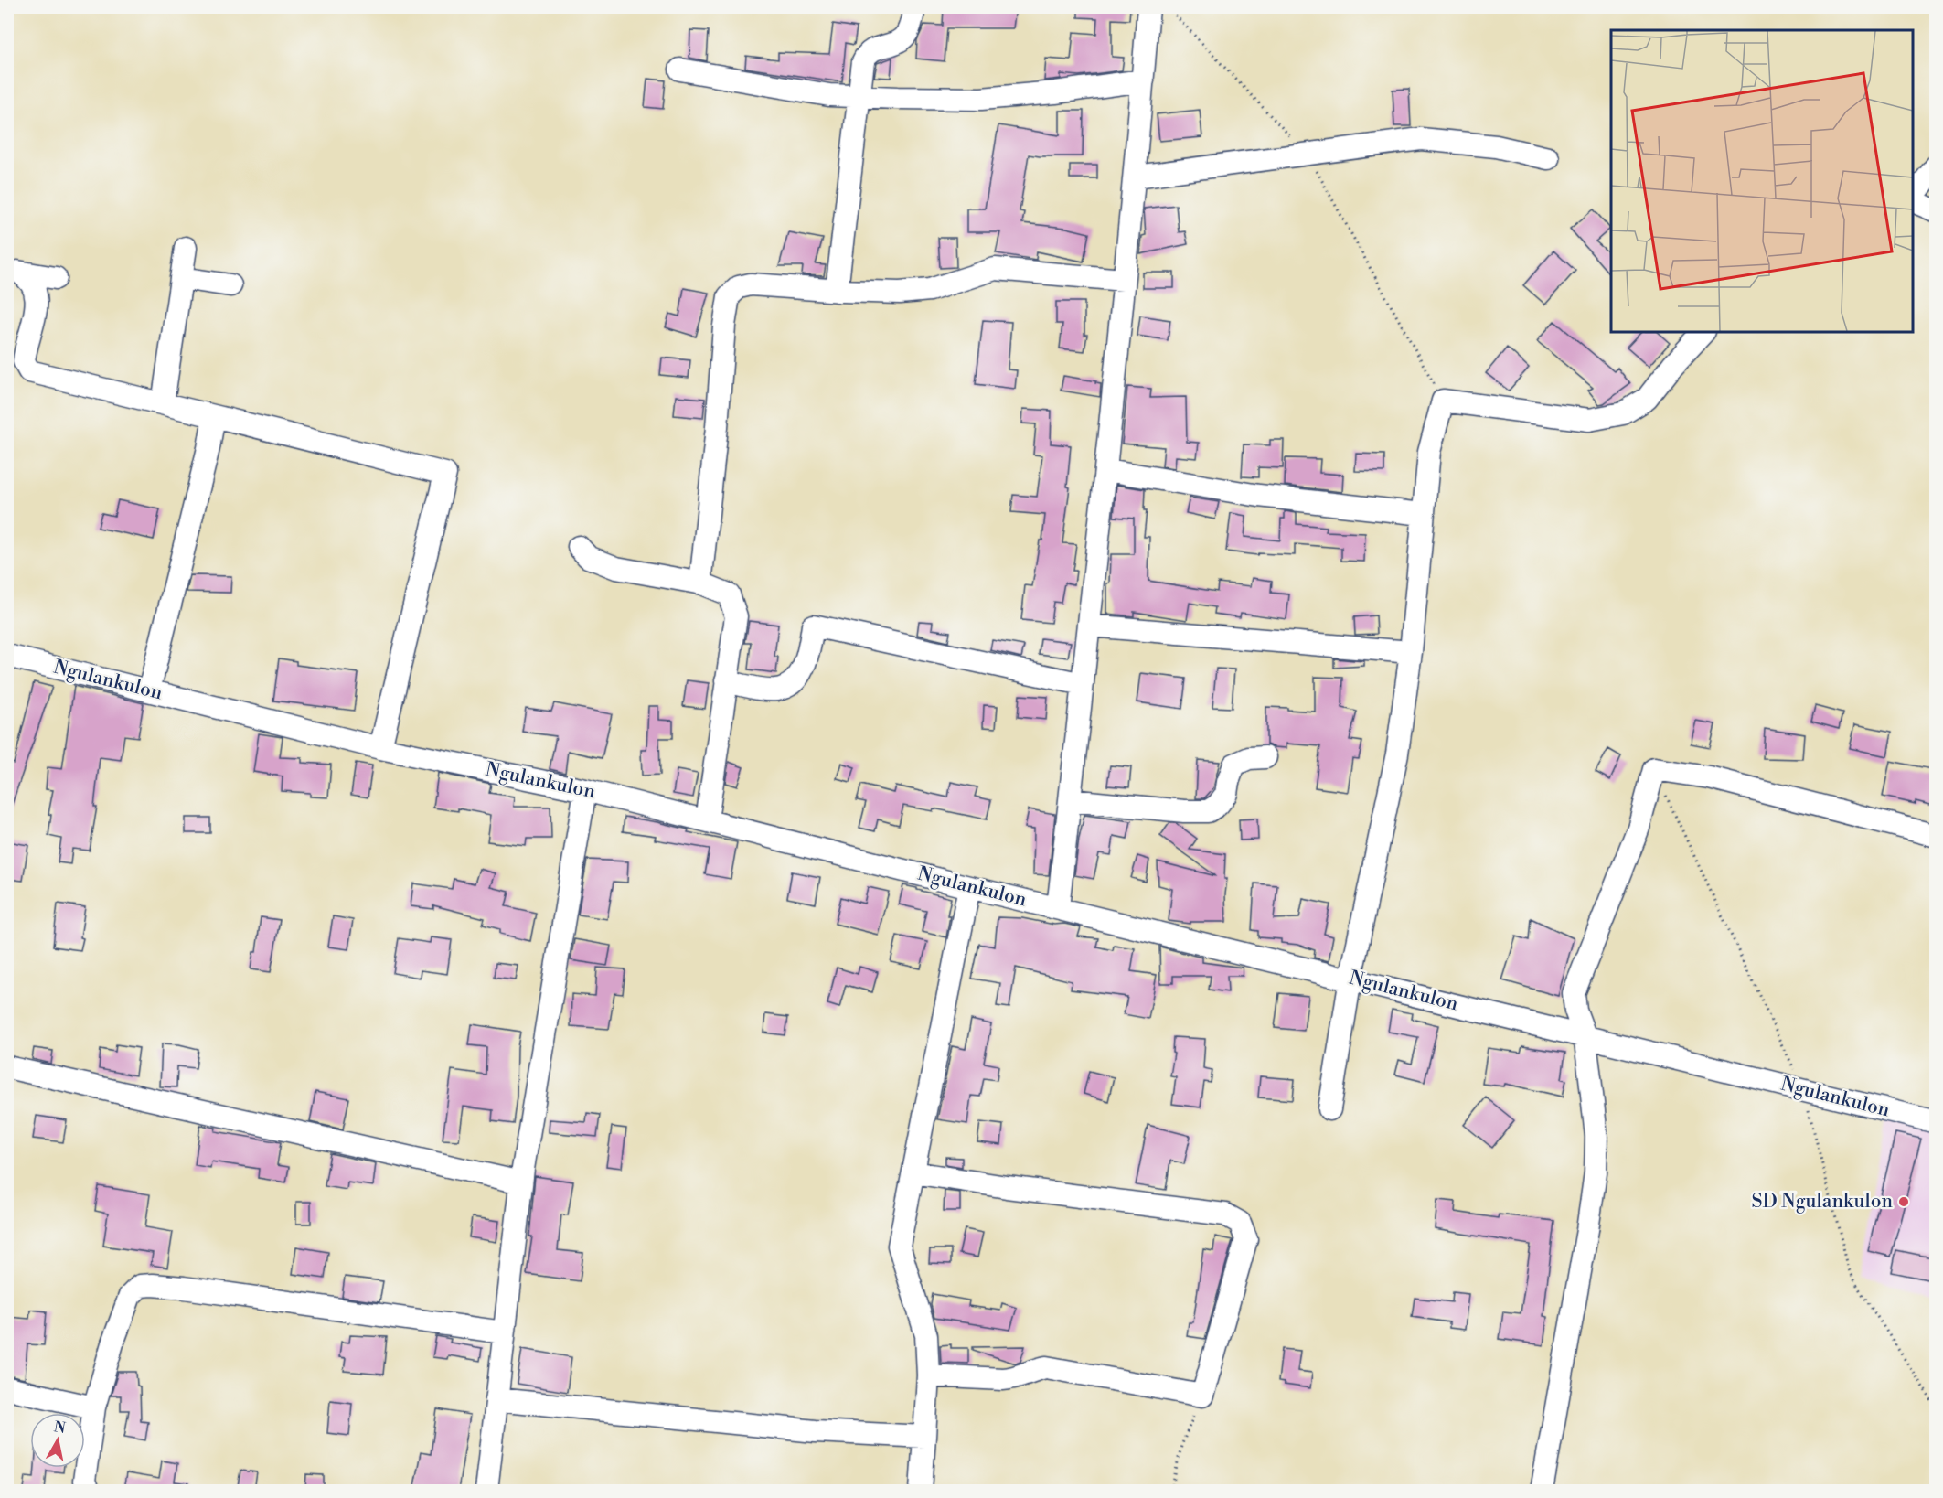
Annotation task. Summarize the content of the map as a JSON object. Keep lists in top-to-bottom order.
{
  "streets": {
    "street": ["Ngulankulon"]
  },
  "places": ["SD Ngulankulon"],
  "north": "top"
}
